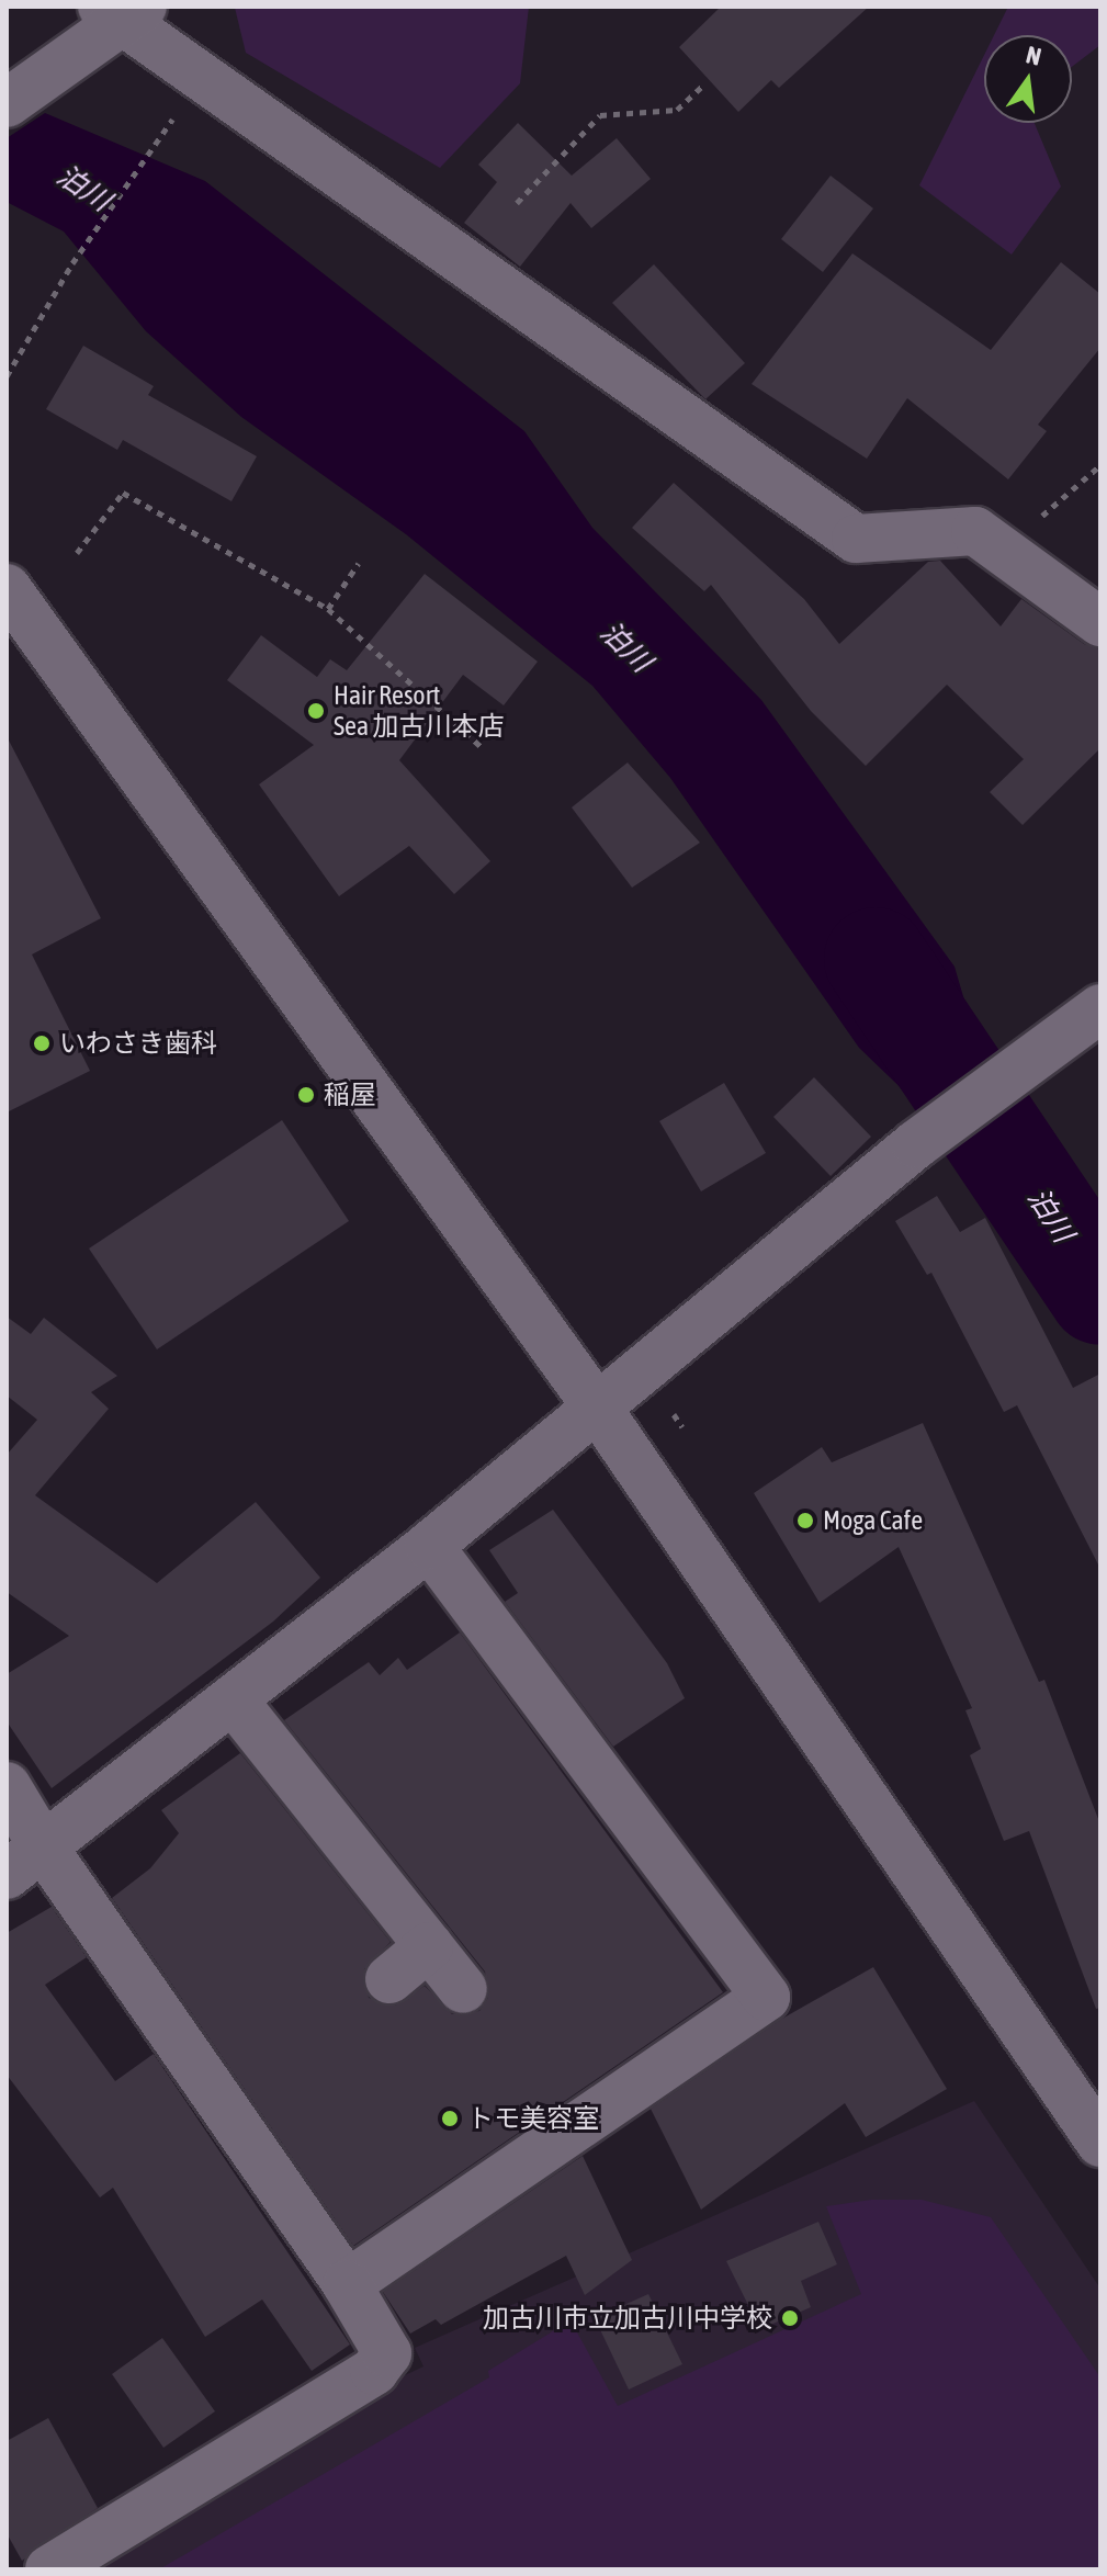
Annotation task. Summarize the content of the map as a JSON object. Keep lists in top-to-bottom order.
{
  "water": ["泊川"],
  "places": [
    "Hair Resort Sea 加古川本店",
    "いわさき歯科",
    "稲屋",
    "Moga Cafe",
    "トモ美容室",
    "加古川市立加古川中学校"
  ],
  "north": "top"
}
